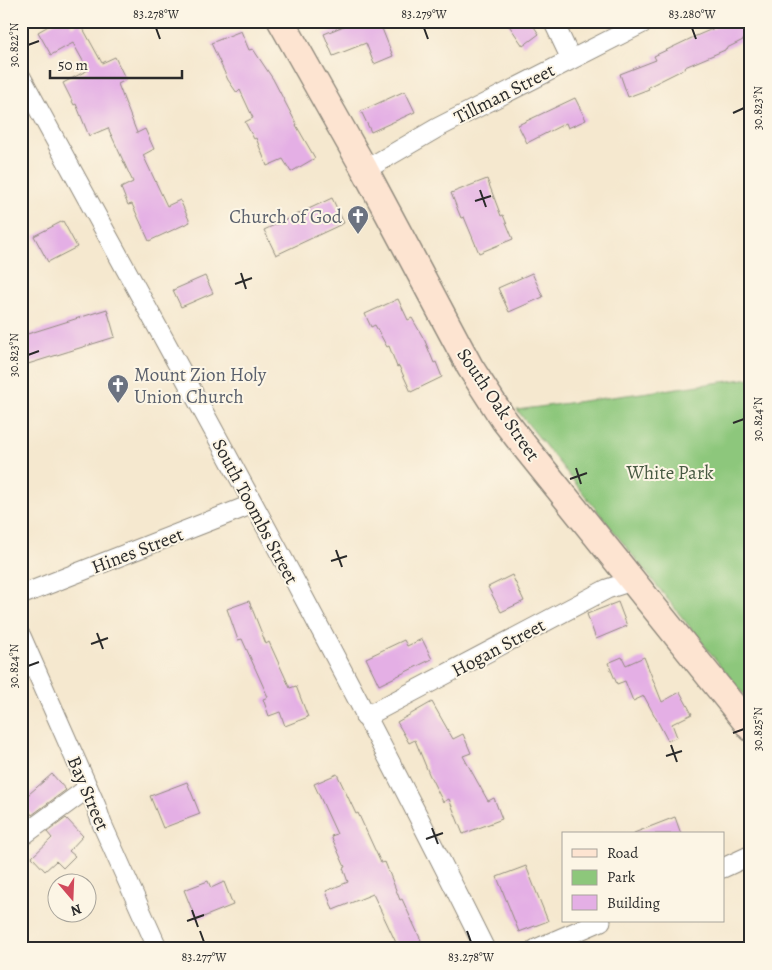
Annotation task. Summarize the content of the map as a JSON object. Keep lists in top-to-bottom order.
{
  "streets": {
    "main road": ["South Oak Street"],
    "street": [
      "Tillman Street",
      "South Toombs Street",
      "Hines Street",
      "Hogan Street",
      "Bay Street"
    ]
  },
  "crossings": [
    ["Tillman Street", "South Oak Street"],
    ["South Oak Street", "Hogan Street"],
    ["South Toombs Street", "Hines Street"],
    ["South Toombs Street", "Hogan Street"]
  ],
  "parks": ["White Park"],
  "places": {
    "church": ["Church of God", "Mount Zion Holy Union Church"]
  },
  "legend": ["Road", "Park", "Building"],
  "scale_bar": "50 m",
  "north": "bottom",
  "coordinates": [
    "83.278°W",
    "83.279°W",
    "83.280°W",
    "30.822°N",
    "30.823°N",
    "30.824°N",
    "30.825°N",
    "83.277°W"
  ]
}
